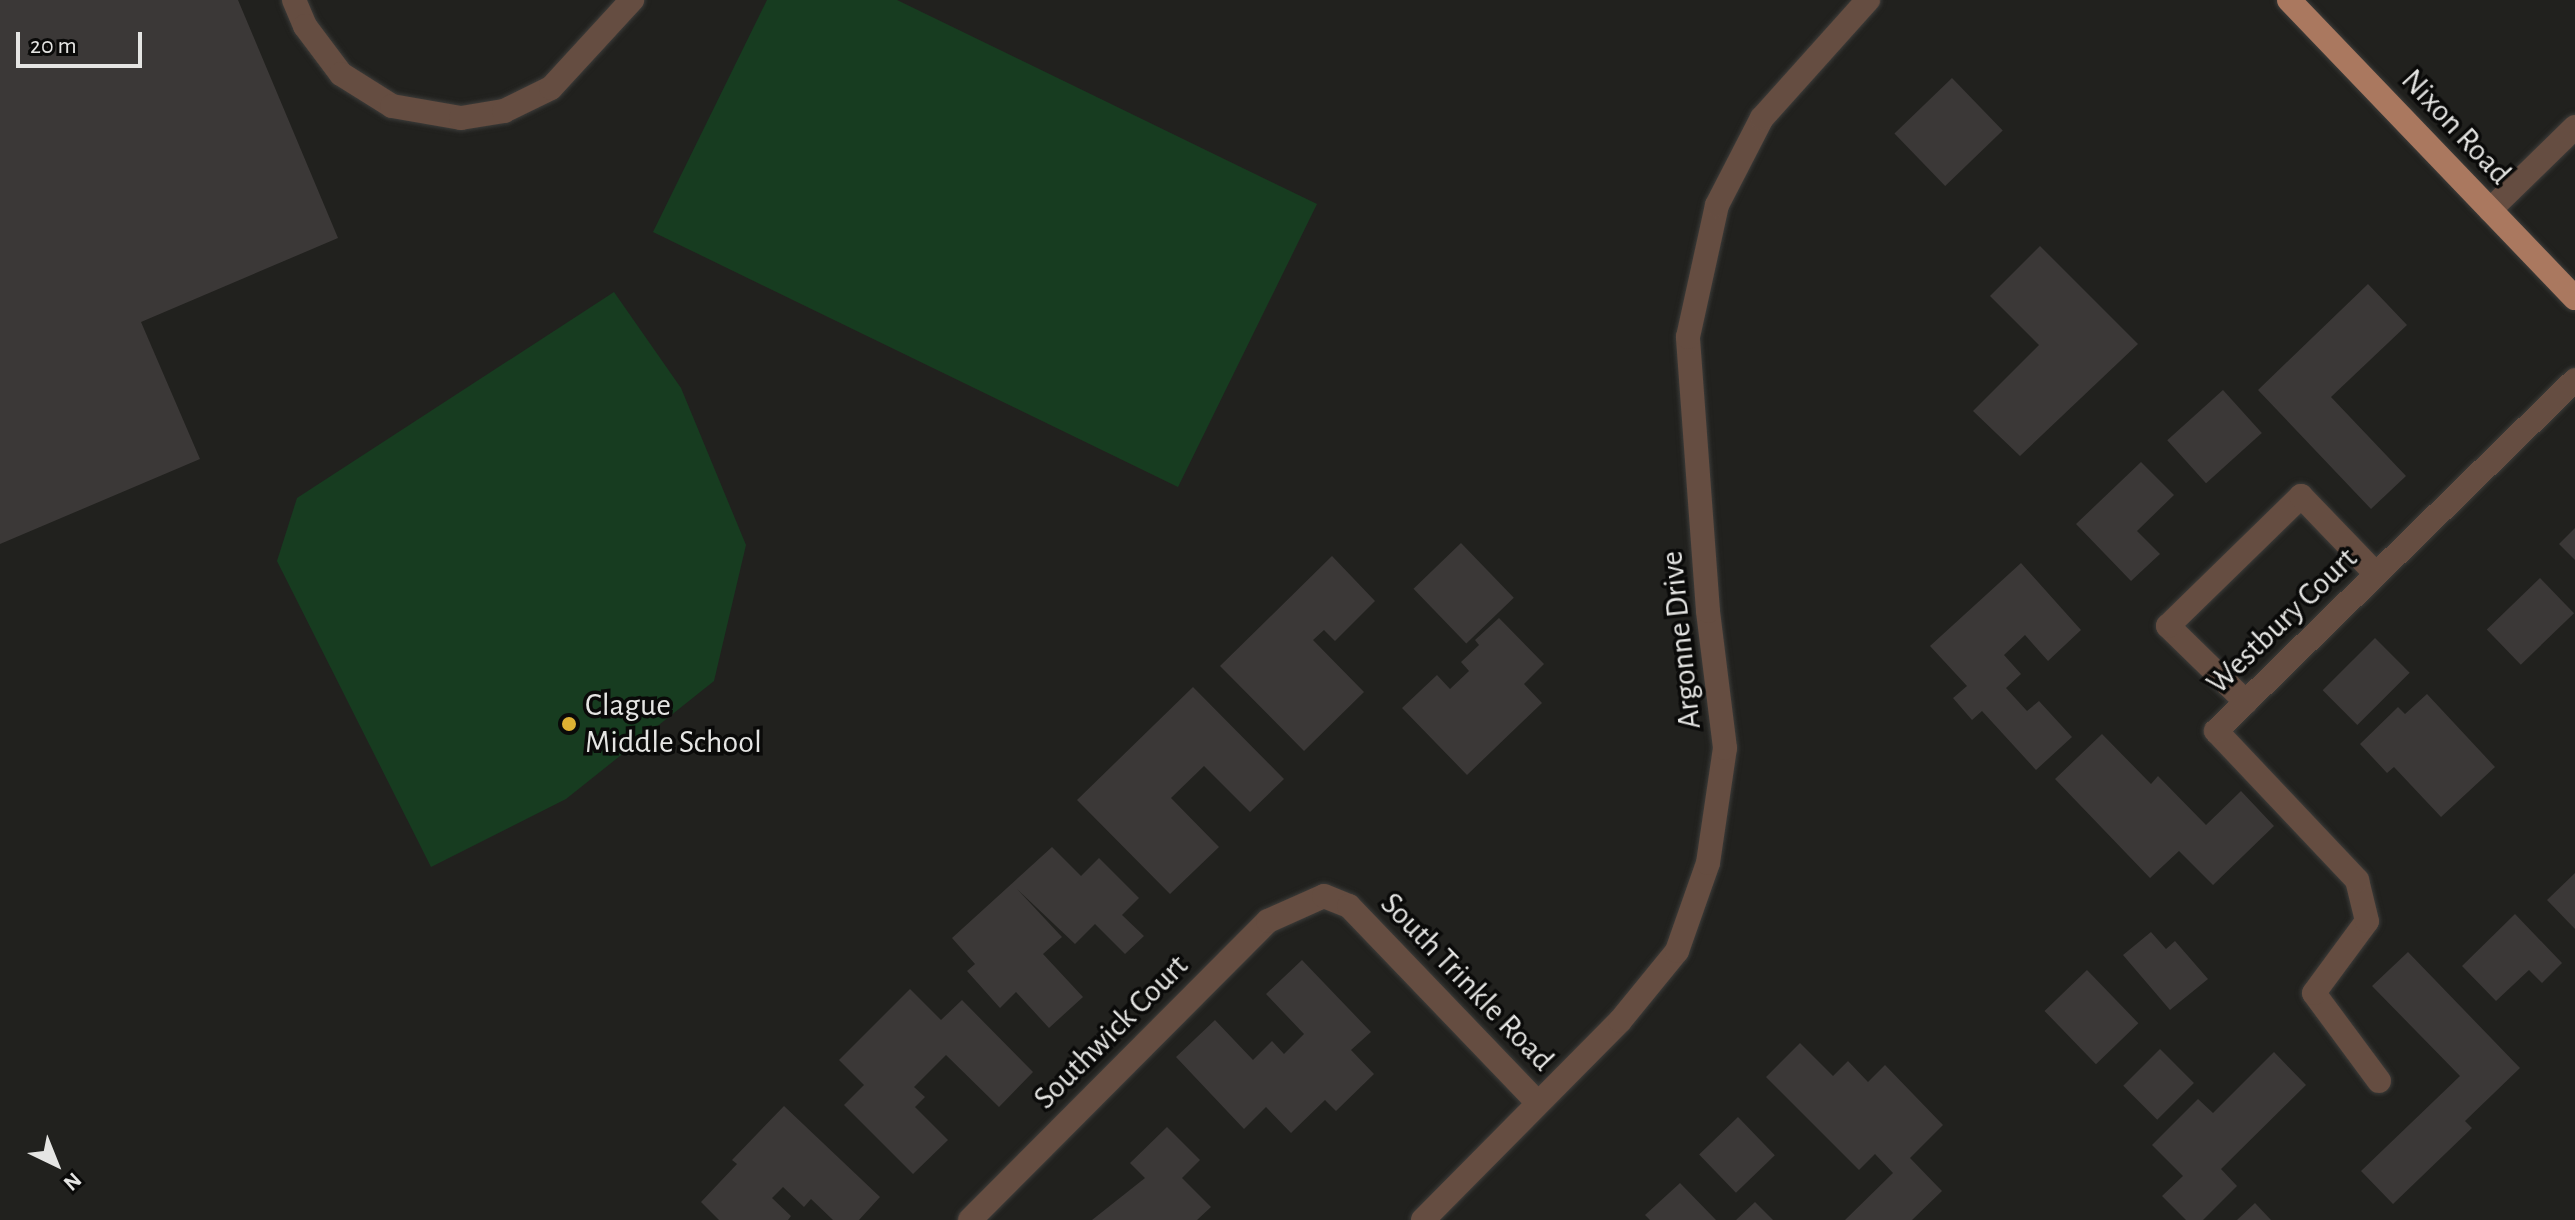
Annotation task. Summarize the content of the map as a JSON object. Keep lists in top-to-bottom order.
{
  "streets": {
    "main road": ["Nixon Road"],
    "street": [
      "Westbury Court",
      "Argonne Drive",
      "South Trinkle Road",
      "Southwick Court"
    ]
  },
  "crossings": [
    ["Argonne Drive", "South Trinkle Road"],
    ["South Trinkle Road", "Southwick Court"]
  ],
  "places": ["Clague Middle School"],
  "scale_bar": "20 m",
  "north": "bottom right"
}
